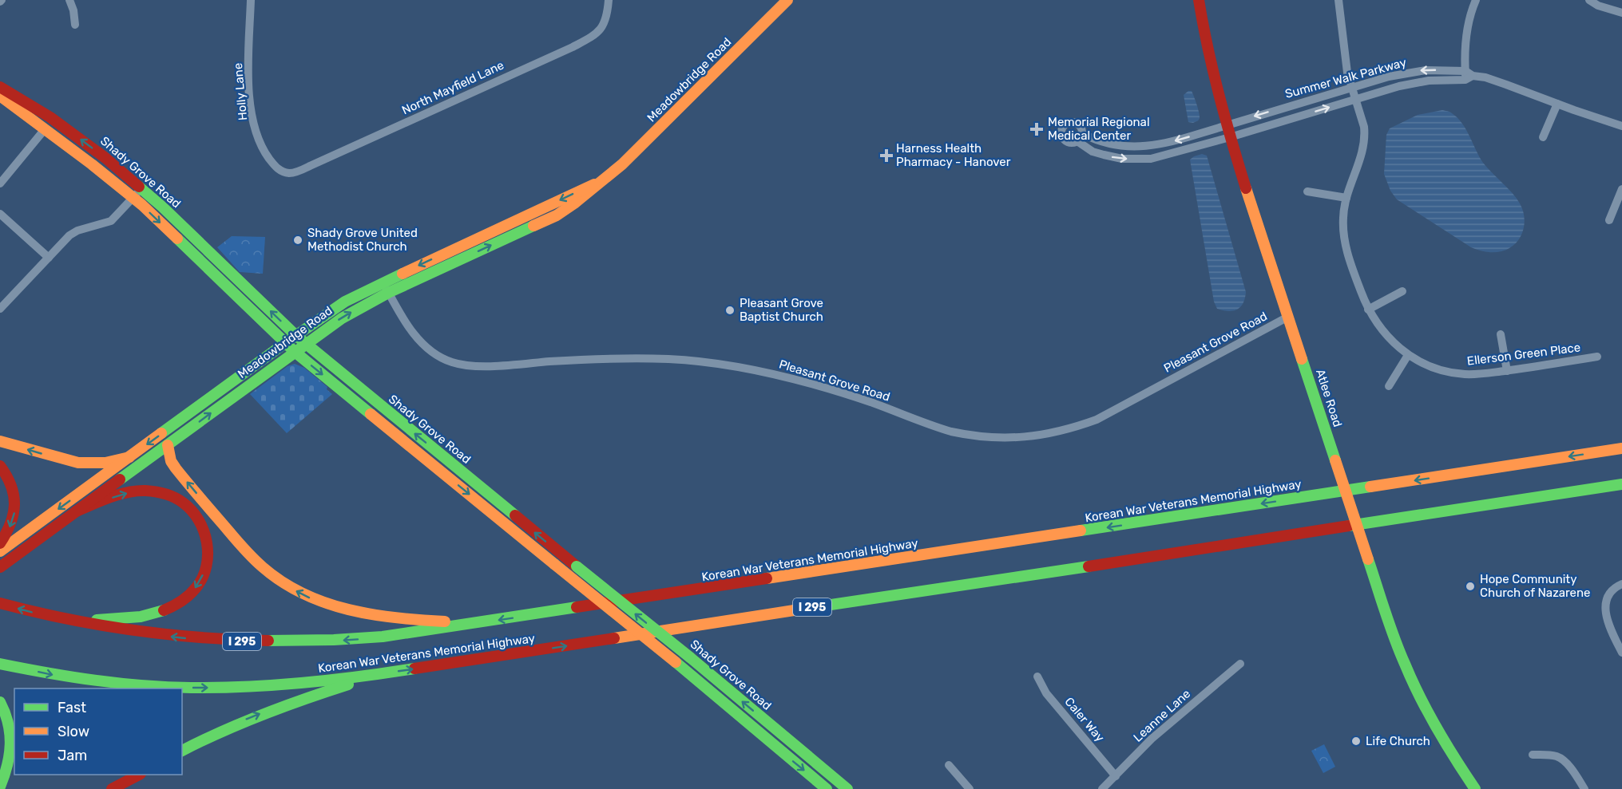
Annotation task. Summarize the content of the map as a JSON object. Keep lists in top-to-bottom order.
{
  "streets": {
    "main road": [
      "Meadowbridge Road",
      "Shady Grove Road",
      "Atlee Road",
      "Korean War Veterans Memorial Highway",
      "I 295"
    ],
    "street": [
      "Summer Walk Parkway",
      "North Mayfield Lane",
      "Holly Lane",
      "Pleasant Grove Road",
      "Ellerson Green Place",
      "Leanne Lane",
      "Caler Way"
    ]
  },
  "crossings": [
    ["Summer Walk Parkway", "Ellerson Green Place"],
    ["Summer Walk Parkway", "Atlee Road"],
    ["Meadowbridge Road", "Shady Grove Road"],
    ["Meadowbridge Road", "Pleasant Grove Road"],
    ["North Mayfield Lane", "Holly Lane"],
    ["Pleasant Grove Road", "Atlee Road"],
    ["Leanne Lane", "Caler Way"]
  ],
  "places": {
    "health": ["Memorial Regional Medical Center", "Harness Health Pharmacy - Hanover"],
    "other": [
      "Shady Grove United Methodist Church",
      "Pleasant Grove Baptist Church",
      "Hope Community Church of Nazarene",
      "Life Church"
    ]
  },
  "legend": ["Fast", "Slow", "Jam"]
}
